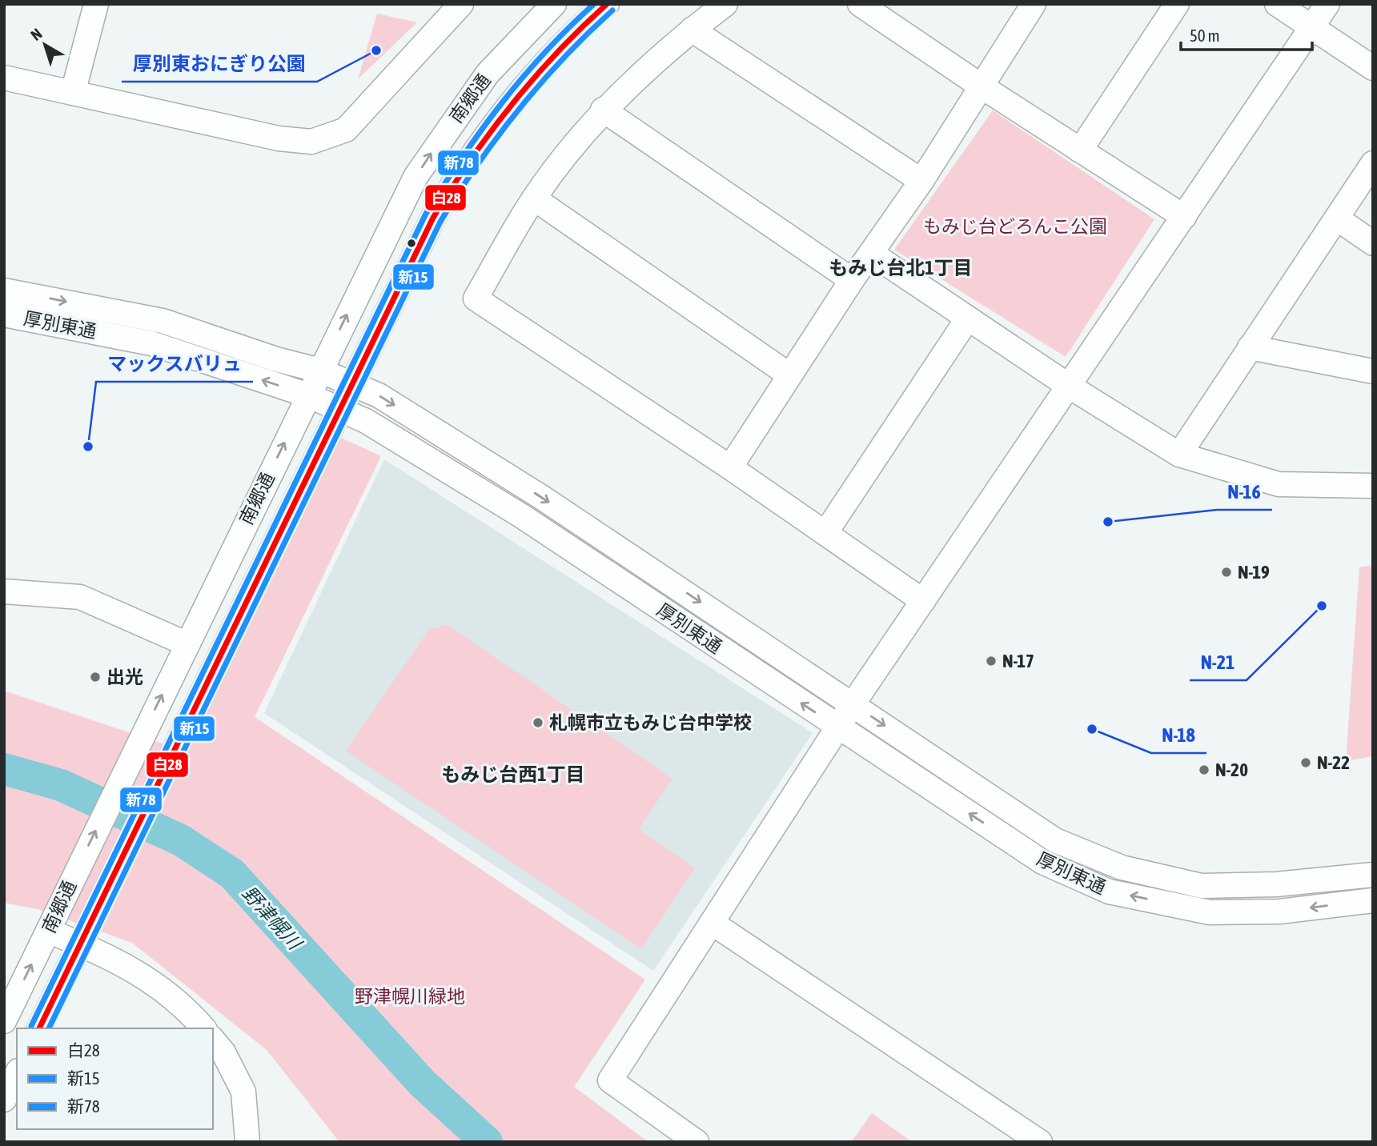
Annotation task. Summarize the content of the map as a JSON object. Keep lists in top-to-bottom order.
{
  "streets": {
    "street": ["南郷通", "厚別東通"]
  },
  "crossings": [
    ["南郷通", "厚別東通"]
  ],
  "districts": ["もみじ台北1丁目", "もみじ台西1丁目"],
  "water": ["野津幌川"],
  "parks": ["もみじ台どろんこ公園", "野津幌川緑地"],
  "places": [
    "厚別東おにぎり公園",
    "マックスバリュ",
    "N-16",
    "N-19",
    "N-21",
    "N-17",
    "出光",
    "札幌市立もみじ台中学校",
    "N-18",
    "N-22",
    "N-20"
  ],
  "lines": ["transit line 白28", "transit line 新78", "transit line 新15"],
  "legend": ["白28", "新15", "新78"],
  "scale_bar": "50 m",
  "north": "top left"
}
